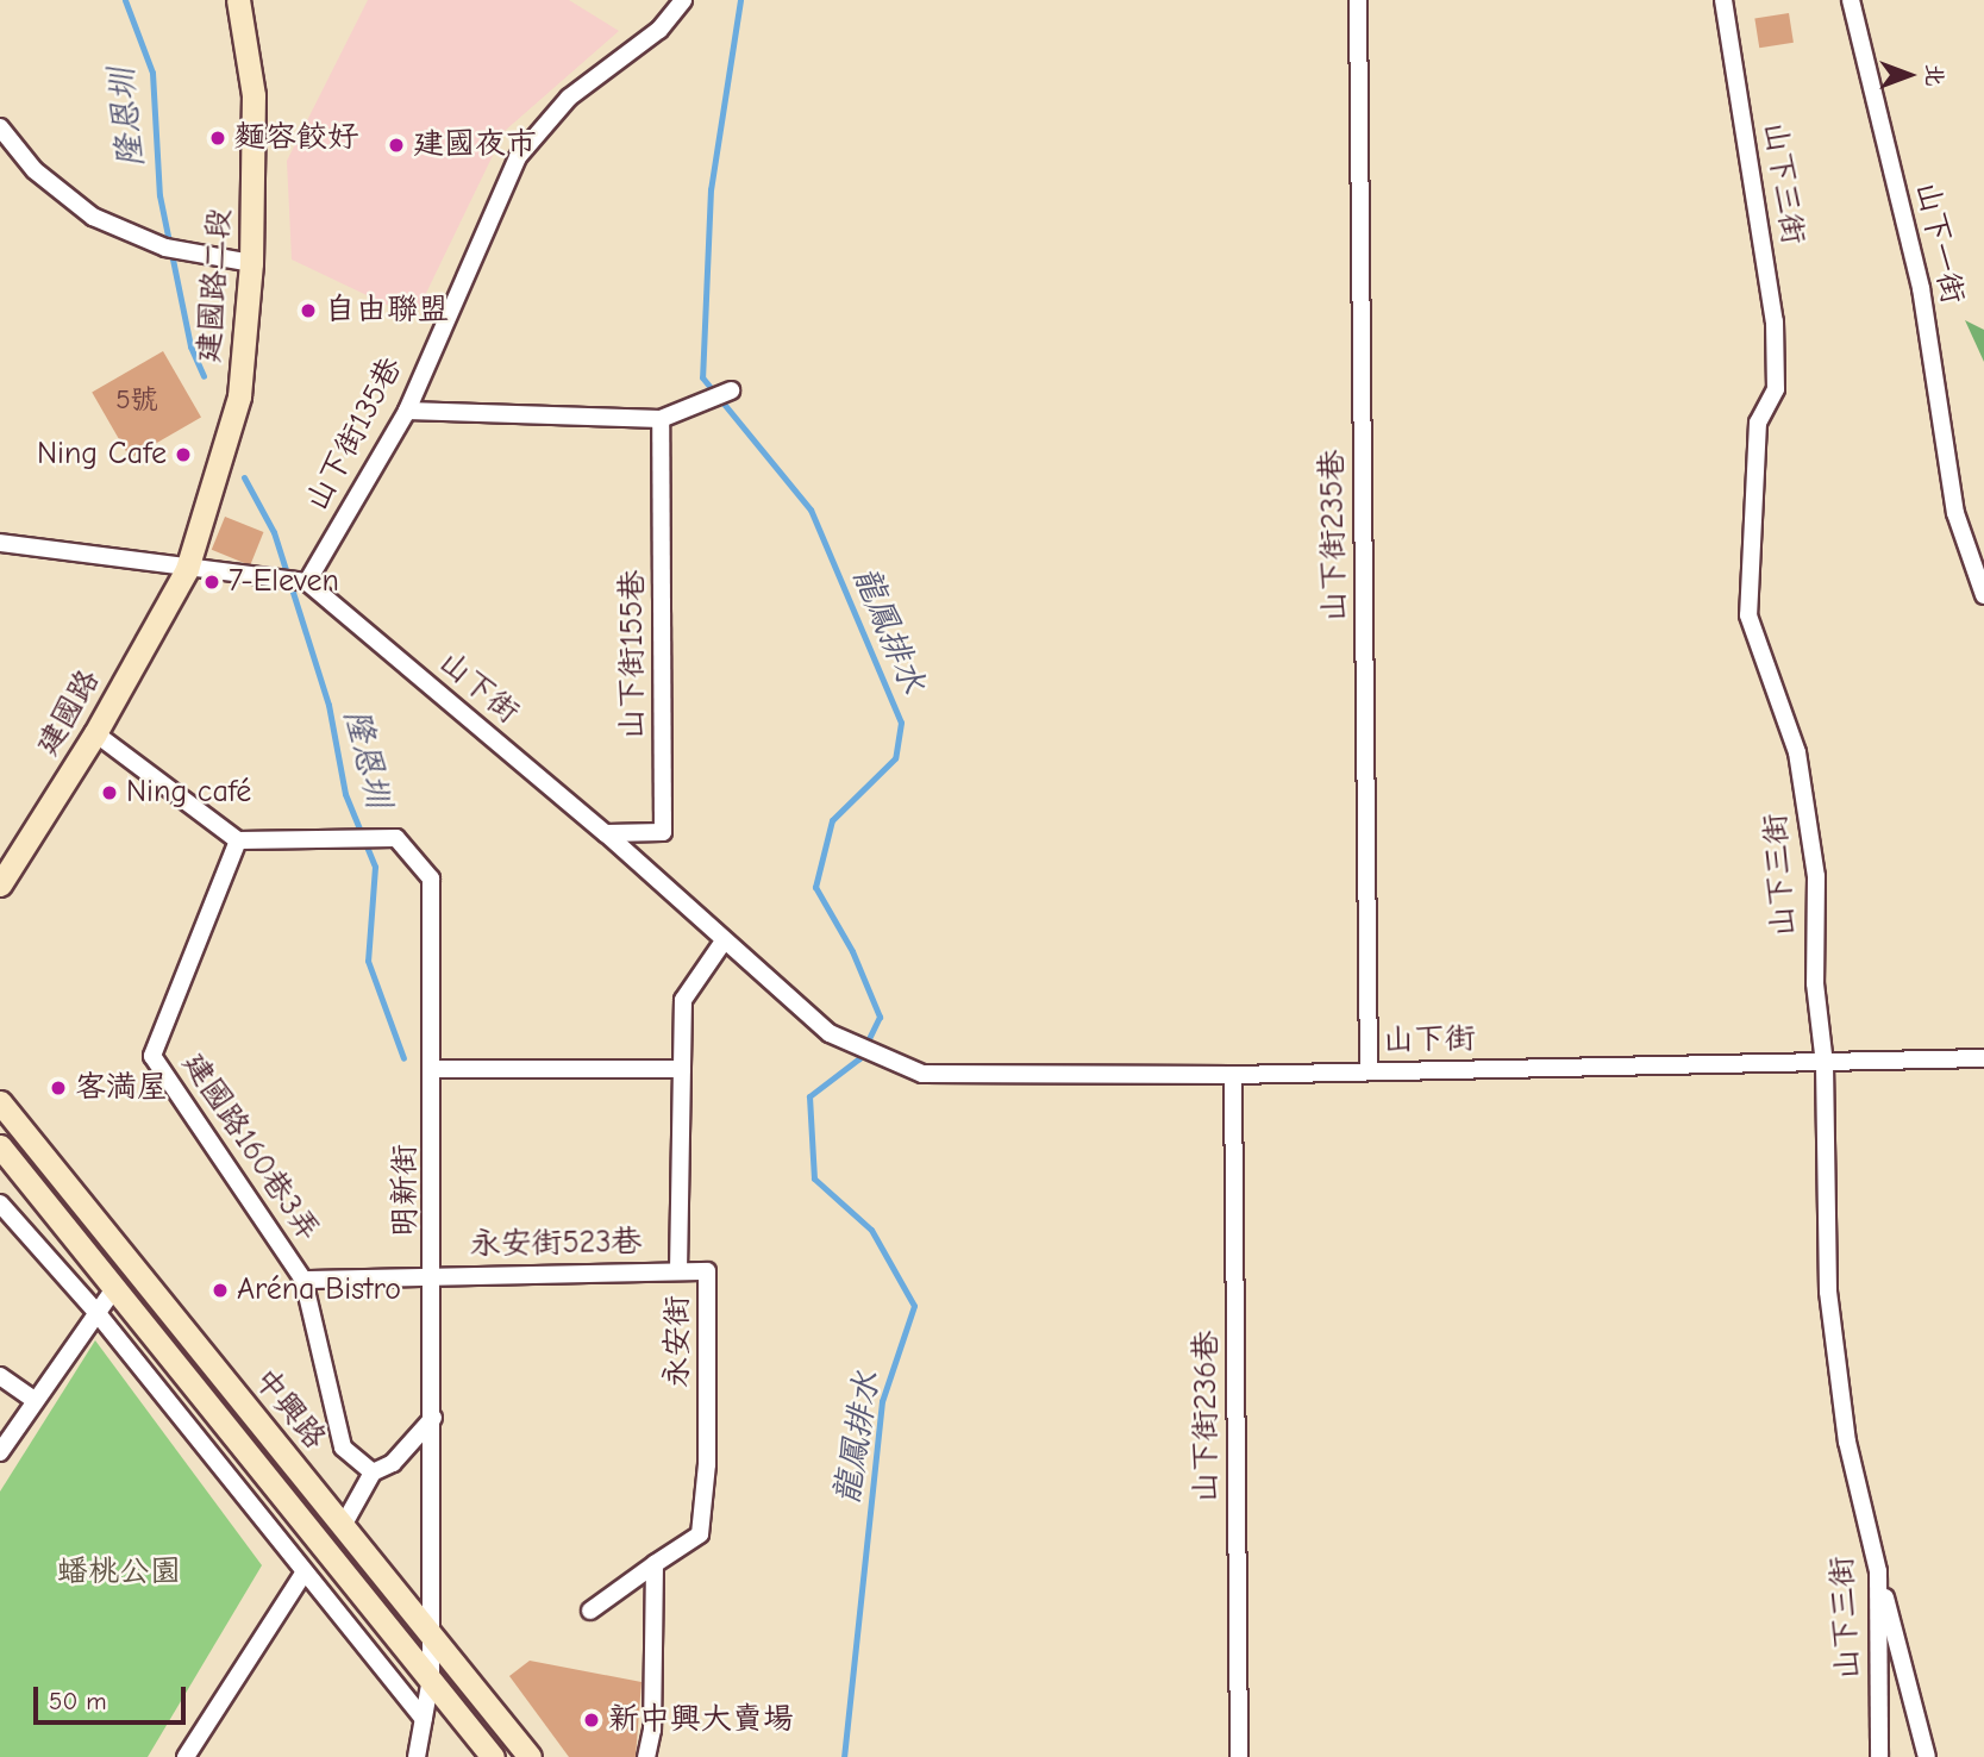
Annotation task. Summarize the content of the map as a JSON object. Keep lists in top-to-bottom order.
{
  "streets": {
    "street": [
      "山下三街",
      "山下一街",
      "建國路二段",
      "山下街135巷",
      "山下街235巷",
      "山下街155巷",
      "山下街",
      "建國路",
      "建國路160巷3弄",
      "明新街",
      "永安街523巷",
      "永安街",
      "中興路",
      "山下街236巷"
    ]
  },
  "crossings": [
    ["山下三街", "山下街"],
    ["建國路二段", "建國路"],
    ["山下街135巷", "山下街"],
    ["山下街235巷", "山下街"],
    ["山下街155巷", "山下街"],
    ["山下街", "永安街"],
    ["山下街", "山下街236巷"],
    ["建國路160巷3弄", "明新街"],
    ["建國路160巷3弄", "永安街523巷"],
    ["明新街", "永安街523巷"],
    ["明新街", "中興路"],
    ["永安街523巷", "永安街"]
  ],
  "water": ["隆恩圳", "龍鳳排水"],
  "parks": ["蟠桃公園"],
  "places": [
    "麵容餃好",
    "建國夜市",
    "自由聯盟",
    "Ning Cafe",
    "7-Eleven",
    "Ning café",
    "客満屋",
    "Aréna Bistro",
    "新中興大賣場"
  ],
  "house_numbers": ["5號"],
  "scale_bar": "50 m",
  "north": "right"
}
